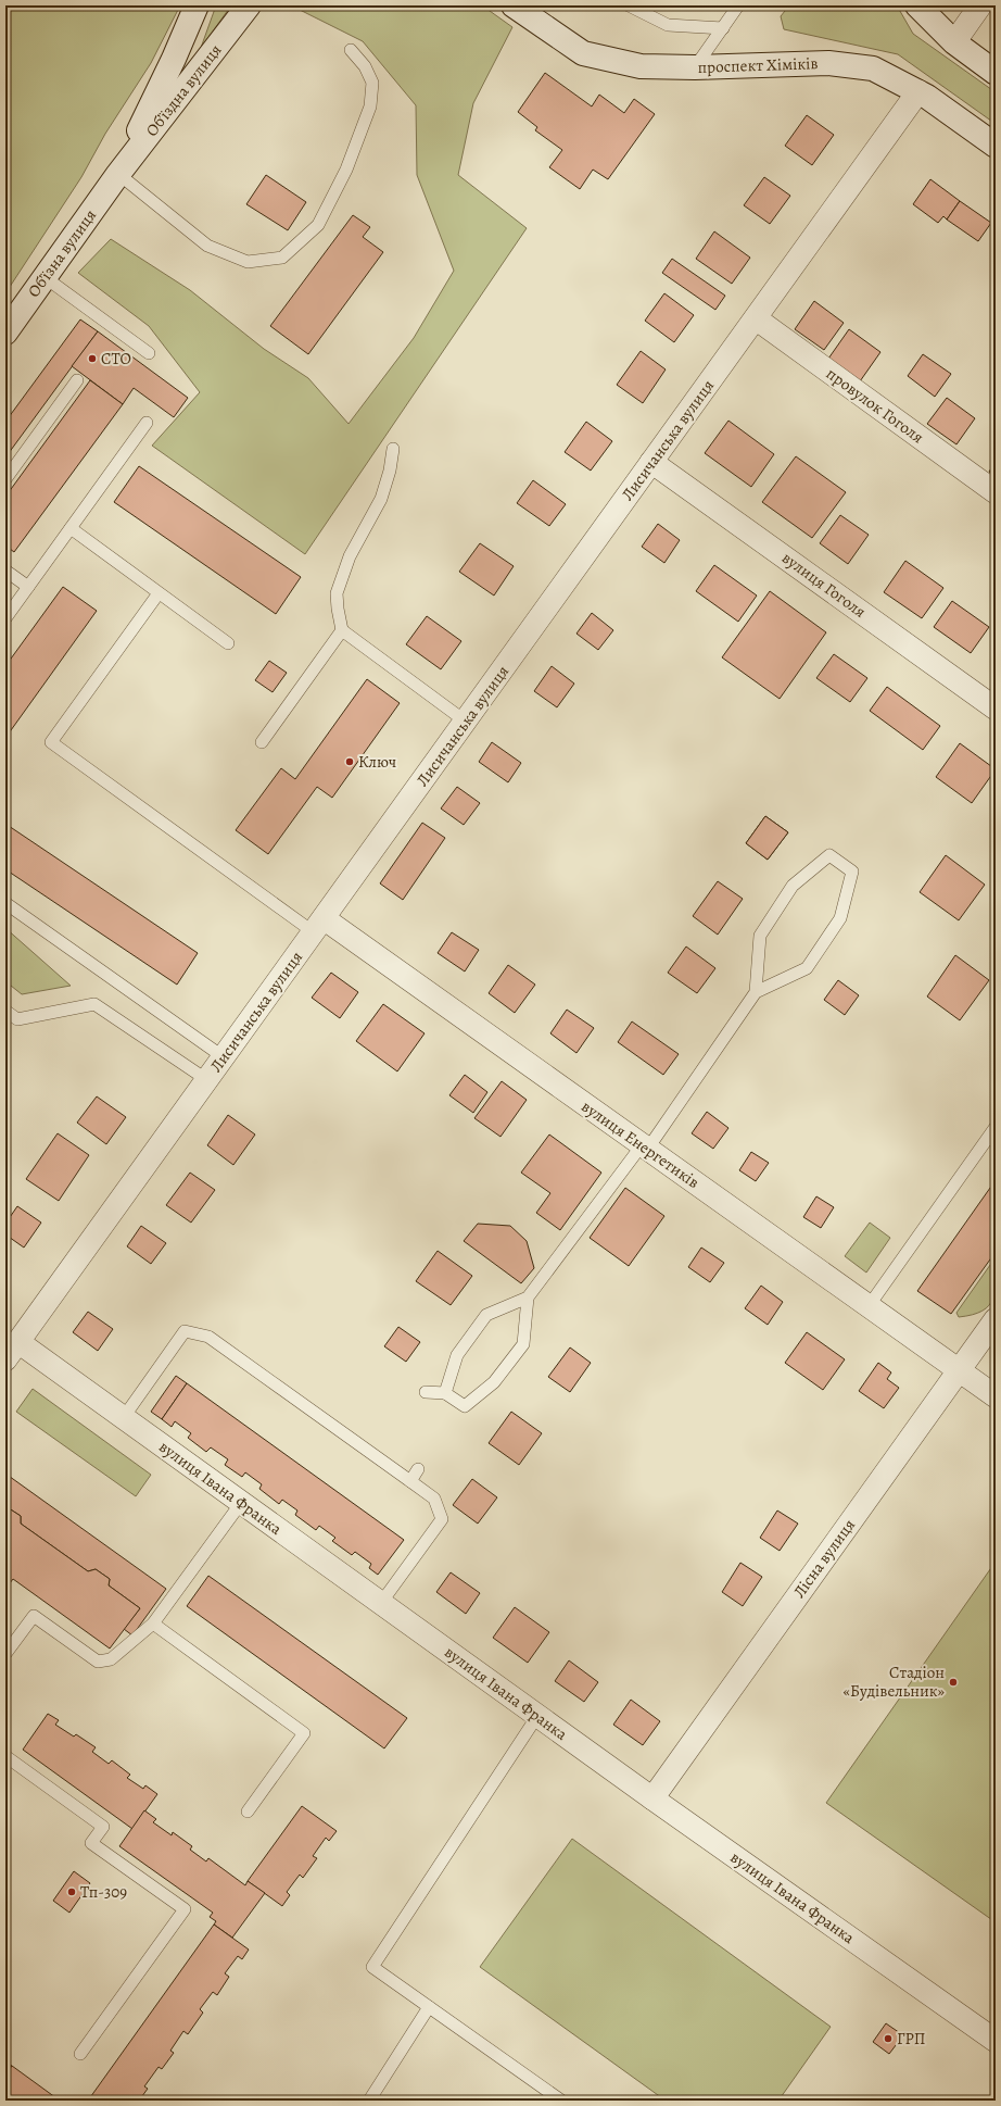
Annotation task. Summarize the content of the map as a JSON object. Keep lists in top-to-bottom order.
{
  "streets": {
    "main road": ["проспект Хіміків", "Об’їздна вулиця", "Об’їзна вулиця"],
    "street": [
      "провулок Гоголя",
      "Лисичанська вулиця",
      "вулиця Гоголя",
      "вулиця Енергетиків",
      "вулиця Івана Франка",
      "Лісна вулиця"
    ]
  },
  "crossings": [
    ["проспект Хіміків", "Лисичанська вулиця"],
    ["Об’їздна вулиця", "Об’їзна вулиця"],
    ["провулок Гоголя", "Лисичанська вулиця"],
    ["Лисичанська вулиця", "вулиця Гоголя"],
    ["Лисичанська вулиця", "вулиця Енергетиків"],
    ["Лисичанська вулиця", "вулиця Івана Франка"],
    ["вулиця Енергетиків", "Лісна вулиця"],
    ["вулиця Івана Франка", "Лісна вулиця"]
  ],
  "places": [
    "СТО",
    "Ключ",
    "Стадіон «Будівельник»",
    "Тп-309",
    "ГРП"
  ]
}
